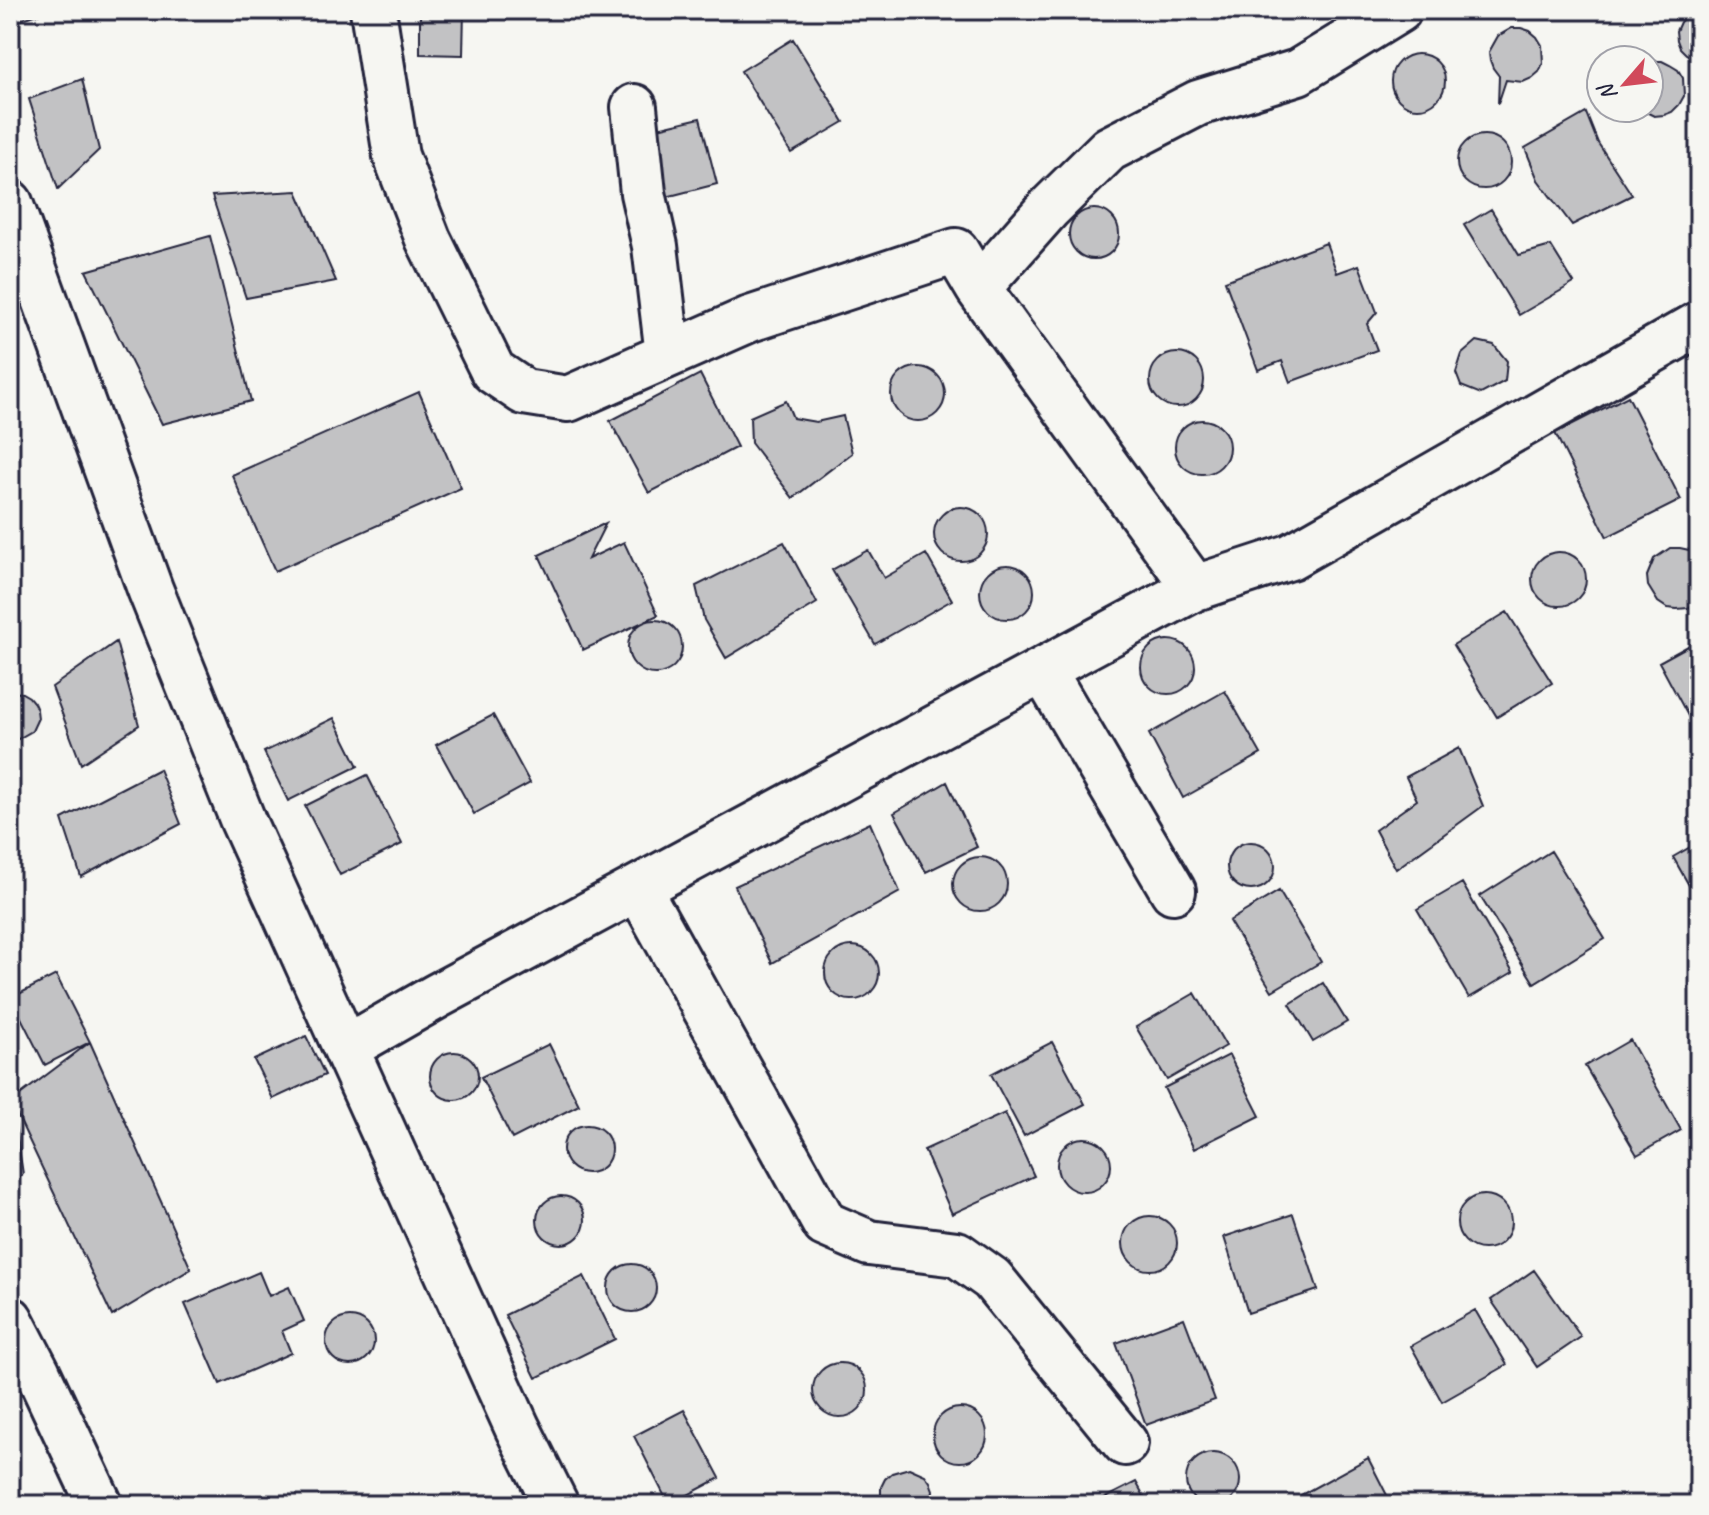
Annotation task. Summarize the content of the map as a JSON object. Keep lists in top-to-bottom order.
{
  "north": "bottom left"
}
